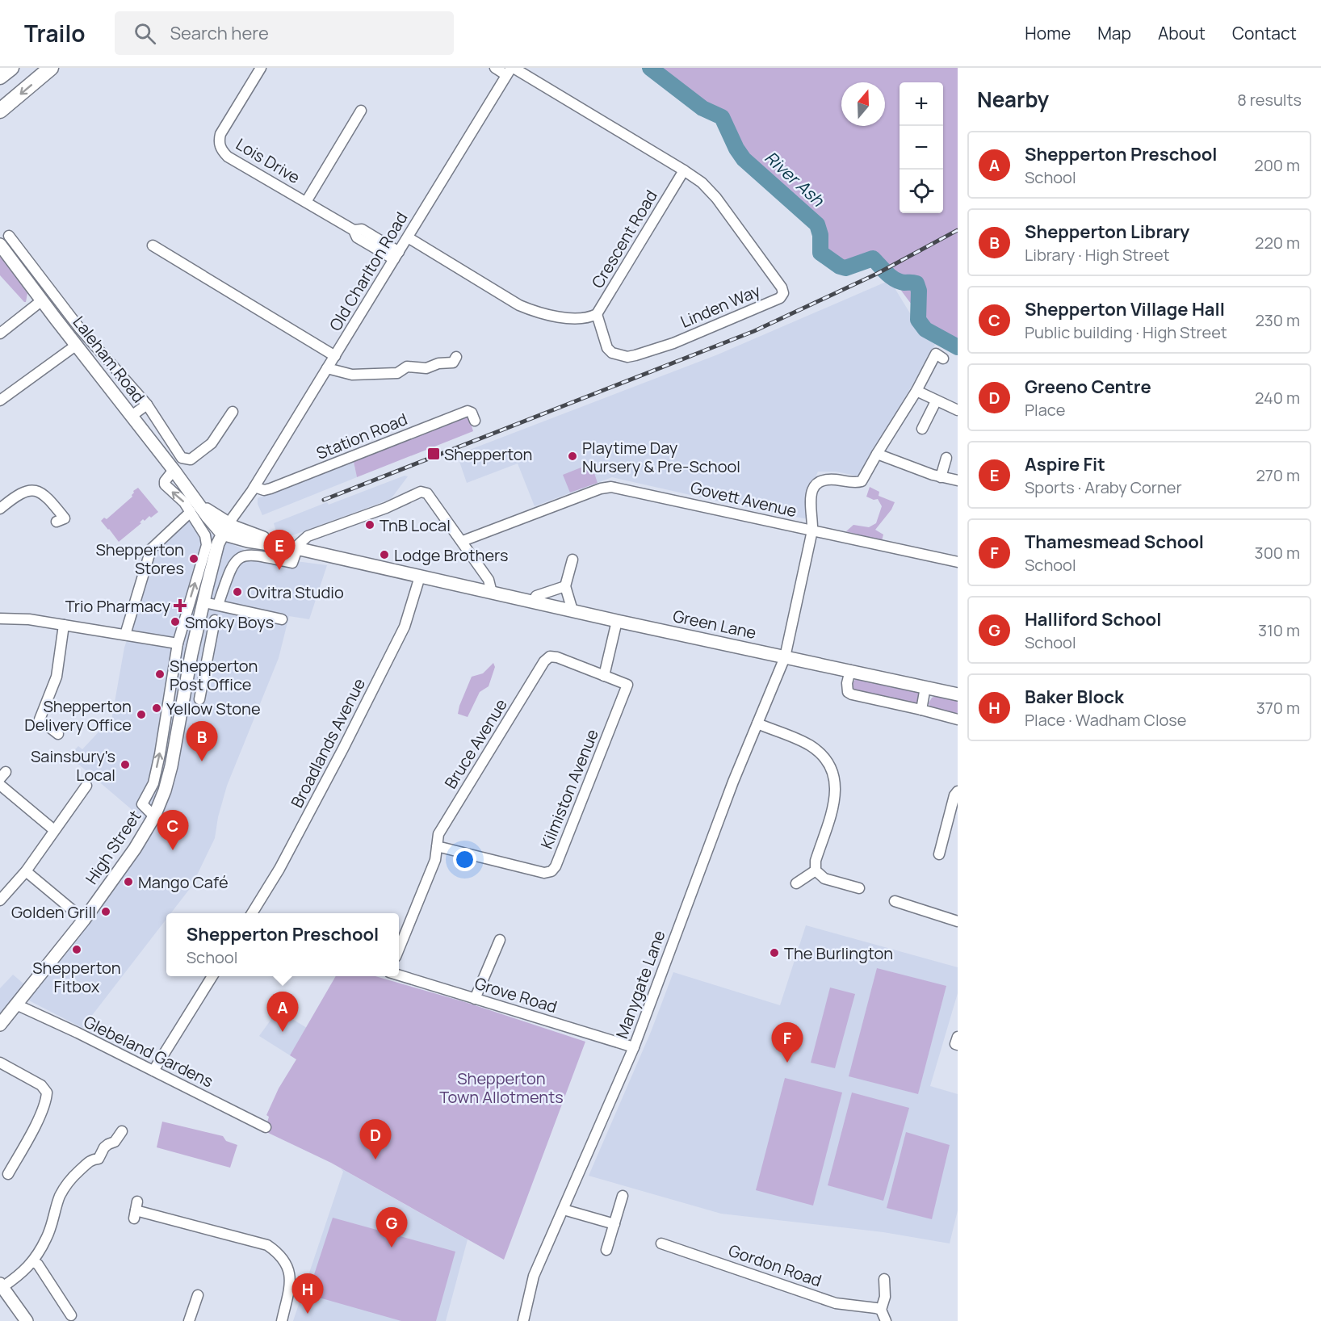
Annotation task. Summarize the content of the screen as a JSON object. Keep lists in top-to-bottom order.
{
  "streets": {
    "main road": ["Laleham Road", "Green Lane", "High Street"],
    "street": [
      "Lois Drive",
      "Crescent Road",
      "Old Charlton Road",
      "Linden Way",
      "Station Road",
      "Govett Avenue",
      "Broadlands Avenue",
      "Bruce Avenue",
      "Kilmiston Avenue",
      "Manygate Lane",
      "Grove Road",
      "Glebeland Gardens",
      "Gordon Road"
    ]
  },
  "crossings": [
    ["Lois Drive", "Old Charlton Road"],
    ["Crescent Road", "Linden Way"],
    ["Old Charlton Road", "Laleham Road"],
    ["Old Charlton Road", "Station Road"],
    ["Old Charlton Road", "Green Lane"],
    ["Old Charlton Road", "High Street"],
    ["Laleham Road", "Green Lane"],
    ["Laleham Road", "High Street"],
    ["Govett Avenue", "Green Lane"],
    ["Govett Avenue", "Manygate Lane"],
    ["Green Lane", "Broadlands Avenue"],
    ["Green Lane", "High Street"],
    ["Green Lane", "Manygate Lane"],
    ["Bruce Avenue", "Kilmiston Avenue"],
    ["High Street", "Glebeland Gardens"],
    ["Manygate Lane", "Grove Road"]
  ],
  "water": ["River Ash"],
  "parks": ["Shepperton Town Allotments"],
  "places": {
    "transit": ["Shepperton"],
    "other": [
      "Playtime Day Nursery & Pre-School",
      "TnB Local",
      "Lodge Brothers",
      "Shepperton Stores",
      "Ovitra Studio",
      "Smoky Boys",
      "Shepperton Post Office",
      "Yellow Stone",
      "Shepperton Delivery Office",
      "Sainsbury's Local",
      "Mango Café",
      "Golden Grill",
      "Shepperton Fitbox",
      "The Burlington"
    ],
    "health": ["Trio Pharmacy"]
  },
  "north": "top",
  "page": {
    "header": "Trailo",
    "search": "Search here",
    "nav": [
      "Home",
      "Map",
      "About",
      "Contact"
    ],
    "heading": ["Nearby", "8 results"],
    "map_buttons": ["+", "−"],
    "list": [
      {
        "mark": "A",
        "name": "Shepperton Preschool",
        "note": "School",
        "value": "200 m"
      },
      {
        "mark": "B",
        "name": "Shepperton Library",
        "note": "Library · High Street",
        "value": "220 m"
      },
      {
        "mark": "C",
        "name": "Shepperton Village Hall",
        "note": "Public building · High Street",
        "value": "230 m"
      },
      {
        "mark": "D",
        "name": "Greeno Centre",
        "note": "Place",
        "value": "240 m"
      },
      {
        "mark": "E",
        "name": "Aspire Fit",
        "note": "Sports · Araby Corner",
        "value": "270 m"
      },
      {
        "mark": "F",
        "name": "Thamesmead School",
        "note": "School",
        "value": "300 m"
      },
      {
        "mark": "G",
        "name": "Halliford School",
        "note": "School",
        "value": "310 m"
      },
      {
        "mark": "H",
        "name": "Baker Block",
        "note": "Place · Wadham Close",
        "value": "370 m"
      }
    ],
    "pins": [
      "E",
      "B",
      "C",
      "A",
      "F",
      "D",
      "G",
      "H"
    ],
    "popup": ["Shepperton Preschool", "School"]
  }
}
